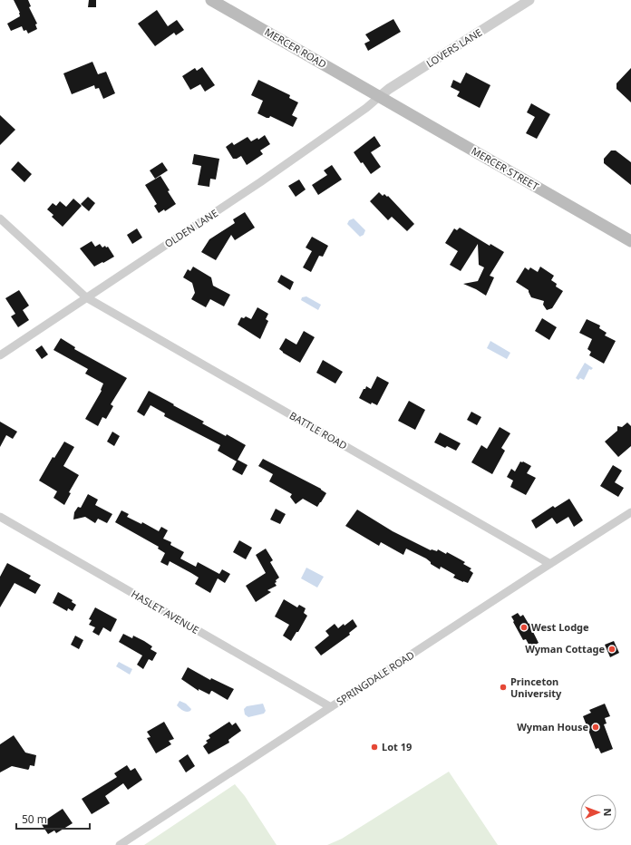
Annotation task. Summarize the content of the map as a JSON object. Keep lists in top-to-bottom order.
{
  "streets": {
    "main road": ["MERCER ROAD", "MERCER STREET"],
    "street": [
      "LOVERS LANE",
      "OLDEN LANE",
      "BATTLE ROAD",
      "HASLET AVENUE",
      "SPRINGDALE ROAD"
    ]
  },
  "crossings": [
    ["MERCER ROAD", "LOVERS LANE"],
    ["MERCER ROAD", "MERCER STREET"],
    ["MERCER ROAD", "OLDEN LANE"],
    ["LOVERS LANE", "MERCER STREET"],
    ["LOVERS LANE", "OLDEN LANE"],
    ["MERCER STREET", "OLDEN LANE"],
    ["OLDEN LANE", "BATTLE ROAD"],
    ["BATTLE ROAD", "SPRINGDALE ROAD"],
    ["HASLET AVENUE", "SPRINGDALE ROAD"]
  ],
  "places": [
    "West Lodge",
    "Wyman Cottage",
    "Princeton University",
    "Wyman House",
    "Lot 19"
  ],
  "scale_bar": "50 m",
  "north": "right"
}
